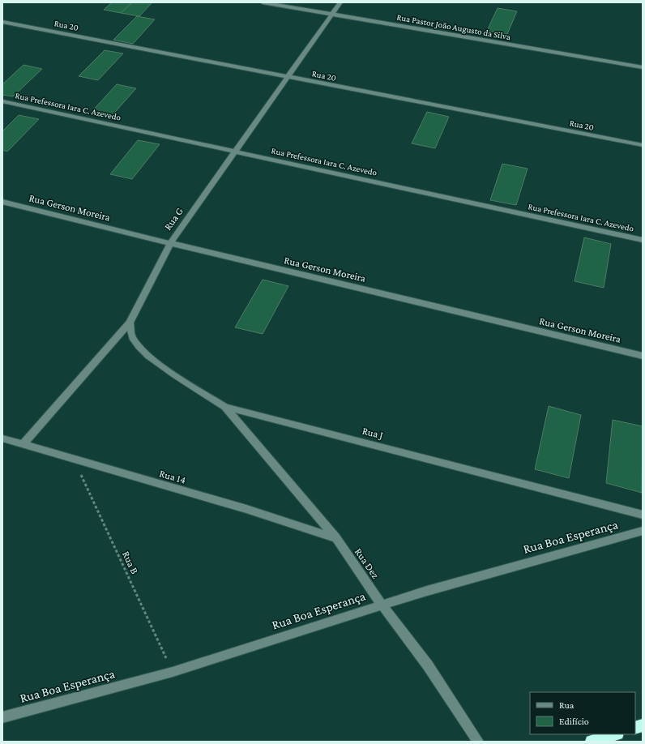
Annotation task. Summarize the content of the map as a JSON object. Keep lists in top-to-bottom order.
{
  "streets": {
    "street": [
      "Rua 20",
      "Rua Pastor João Augusto da Silva",
      "Rua Prefessora Iara C. Azevedo",
      "Rua Gerson Moreira",
      "Rua G",
      "Rua J",
      "Rua 14",
      "Rua Boa Esperança",
      "Rua Dez"
    ],
    "path": ["Rua B"]
  },
  "crossings": [
    ["Rua 20", "Rua G"],
    ["Rua Pastor João Augusto da Silva", "Rua G"],
    ["Rua Prefessora Iara C. Azevedo", "Rua G"],
    ["Rua Gerson Moreira", "Rua G"],
    ["Rua G", "Rua J"],
    ["Rua G", "Rua 14"],
    ["Rua J", "Rua Dez"],
    ["Rua 14", "Rua B"],
    ["Rua 14", "Rua Dez"],
    ["Rua Boa Esperança", "Rua B"],
    ["Rua Boa Esperança", "Rua Dez"]
  ],
  "legend": ["Rua", "Edifício"]
}
